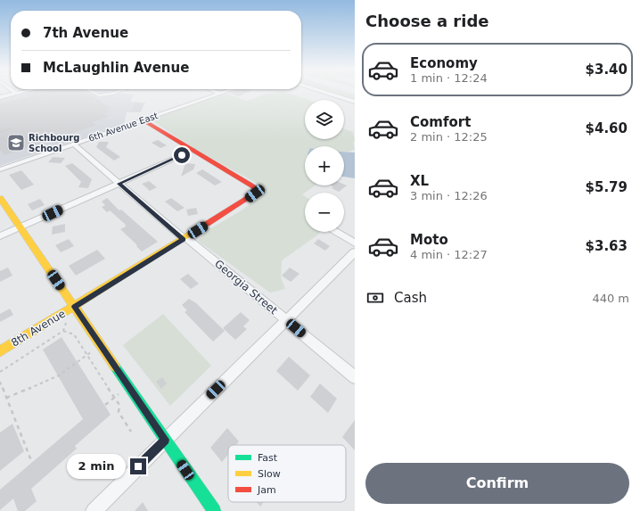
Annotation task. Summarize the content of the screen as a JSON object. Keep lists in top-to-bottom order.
{
  "streets": {
    "street": ["6th Avenue East", "Georgia Street", "8th Avenue"]
  },
  "crossings": [
    ["6th Avenue East", "Georgia Street"],
    ["Georgia Street", "8th Avenue"]
  ],
  "places": {
    "school or university": ["Richbourg School"]
  },
  "legend": ["Fast", "Slow", "Jam"],
  "page": {
    "heading": "Choose a ride",
    "banner": ["7th Avenue", "McLaughlin Avenue"],
    "list": [
      {
        "name": "Economy",
        "note": "1 min · 12:24",
        "value": "$3.40"
      },
      {
        "name": "Comfort",
        "note": "2 min · 12:25",
        "value": "$4.60"
      },
      {
        "name": "XL",
        "note": "3 min · 12:26",
        "value": "$5.79"
      },
      {
        "name": "Moto",
        "note": "4 min · 12:27",
        "value": "$3.63"
      }
    ],
    "map_buttons": ["+", "−"],
    "pay": ["Cash", "440 m"],
    "bubble": "2 min",
    "buttons": "Confirm"
  }
}
